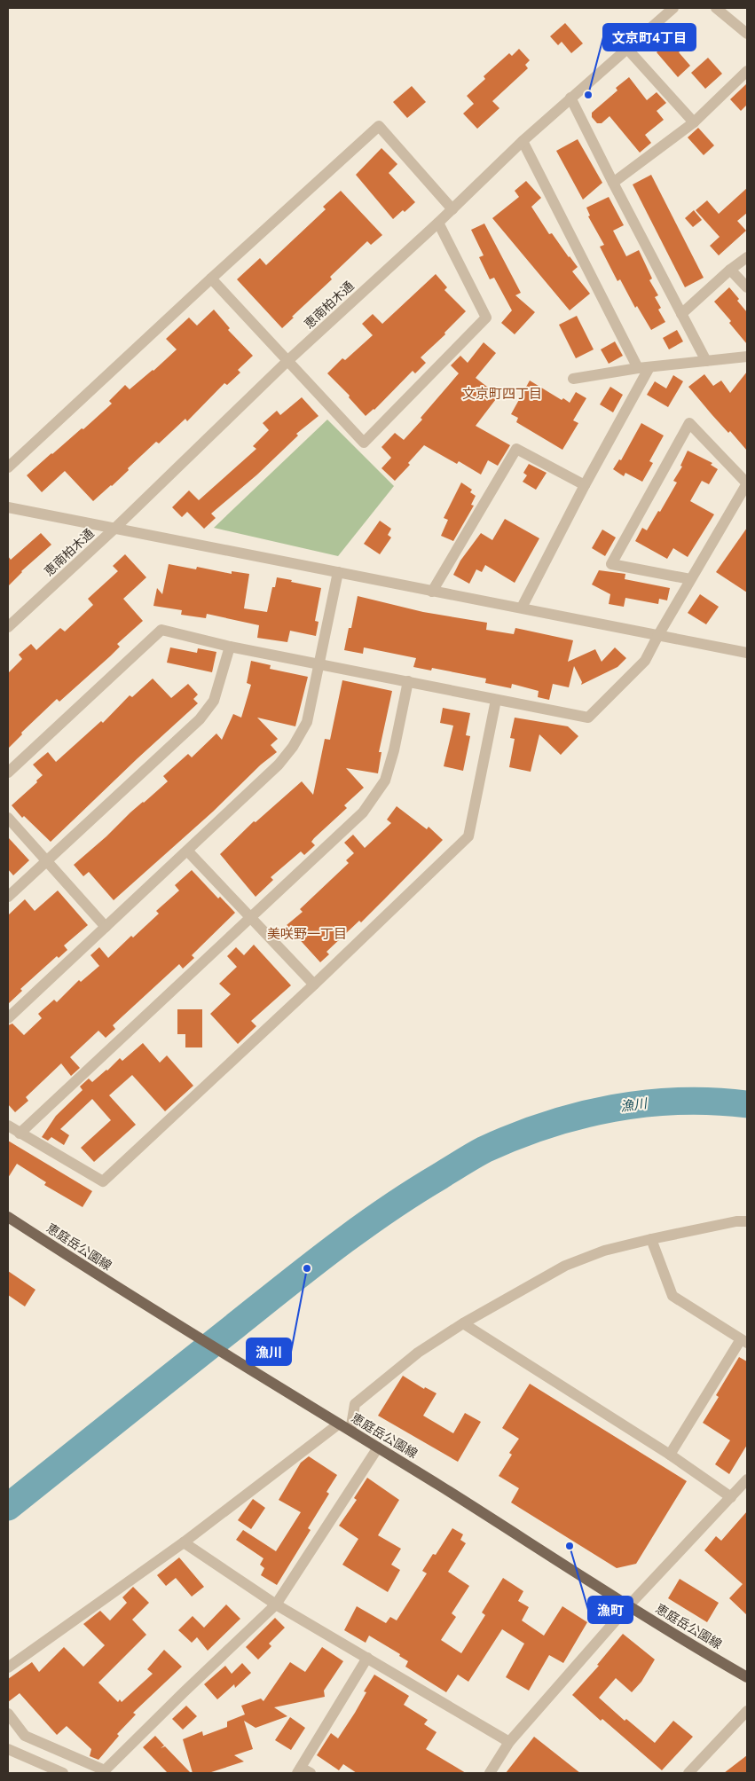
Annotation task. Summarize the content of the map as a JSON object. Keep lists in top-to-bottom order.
{
  "streets": {
    "main road": ["恵庭岳公園線"],
    "street": ["恵南柏木通"]
  },
  "districts": ["文京町四丁目", "美咲野一丁目"],
  "water": ["漁川"],
  "places": ["文京町4丁目", "漁川", "漁町"]
}
